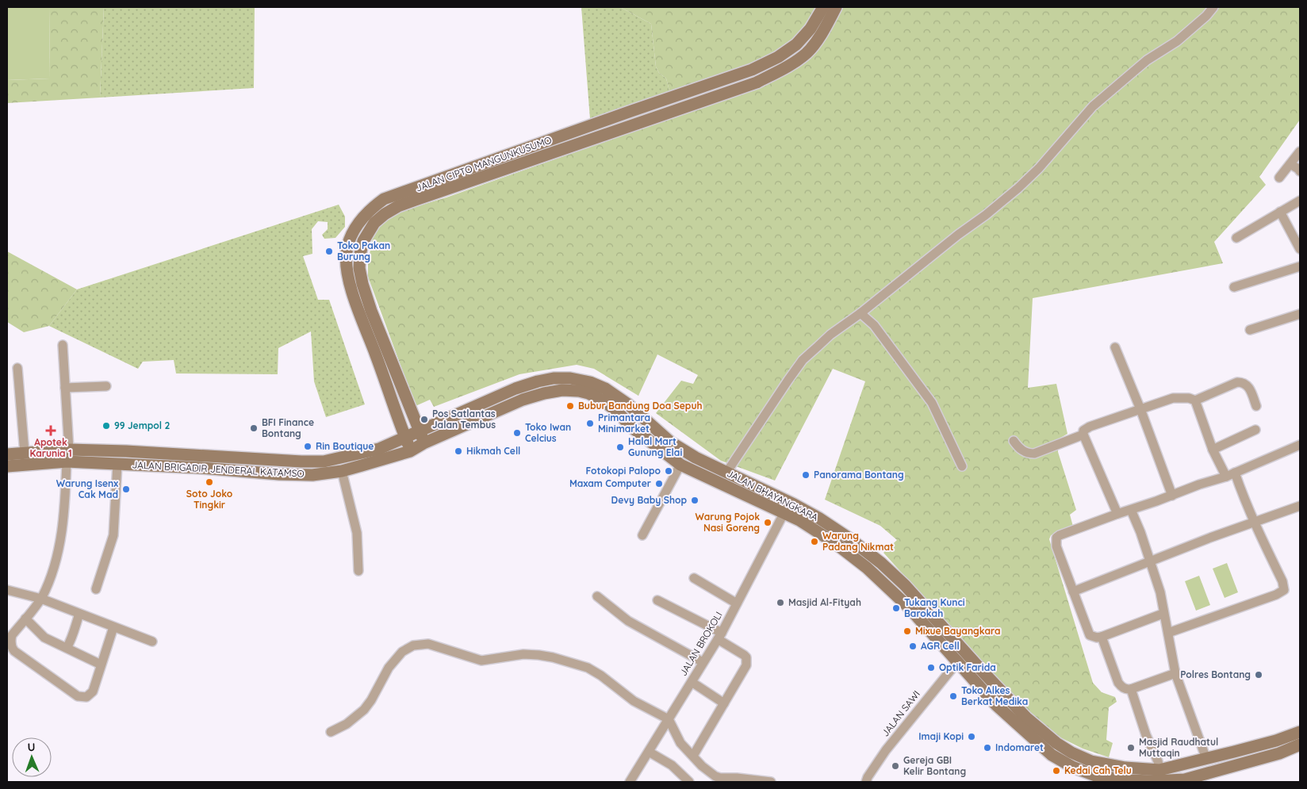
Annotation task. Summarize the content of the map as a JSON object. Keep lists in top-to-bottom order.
{
  "streets": {
    "main road": ["JALAN CIPTO MANGUNKUSUMO", "JALAN BRIGADIR JENDERAL KATAMSO", "JALAN BHAYANGKARA"],
    "street": ["JALAN BROKOLI", "JALAN SAWI"]
  },
  "crossings": [
    ["JALAN CIPTO MANGUNKUSUMO", "JALAN BRIGADIR JENDERAL KATAMSO"],
    ["JALAN CIPTO MANGUNKUSUMO", "JALAN BHAYANGKARA"],
    ["JALAN BRIGADIR JENDERAL KATAMSO", "JALAN BHAYANGKARA"],
    ["JALAN BHAYANGKARA", "JALAN BROKOLI"],
    ["JALAN BHAYANGKARA", "JALAN SAWI"]
  ],
  "places": {
    "other": [
      "Toko Pakan Burung",
      "Bubur Bandung Doa Sepuh",
      "Pos Satlantas Jalan Tembus",
      "Primantara Minimarket",
      "99 Jempol 2",
      "BFI Finance Bontang",
      "Toko Iwan Celcius",
      "Rin Boutique",
      "Halal Mart Gunung Elai",
      "Hikmah Cell",
      "Fotokopi Palopo",
      "Panorama Bontang",
      "Soto Joko Tingkir",
      "Maxam Computer",
      "Warung Isenx Cak Mad",
      "Devy Baby Shop",
      "Warung Pojok Nasi Goreng",
      "Warung Padang Nikmat",
      "Masjid Al-Fityah",
      "Tukang Kunci Barokah",
      "Mixue Bayangkara",
      "AGR Cell",
      "Optik Farida",
      "Polres Bontang",
      "Toko Alkes Berkat Medika",
      "Imaji Kopi",
      "Indomaret",
      "Masjid Raudhatul Muttaqin",
      "Gereja GBI Kelir Bontang",
      "Kedai Cah Telu"
    ],
    "health": ["Apotek Karunia 1"]
  },
  "north": "top"
}
